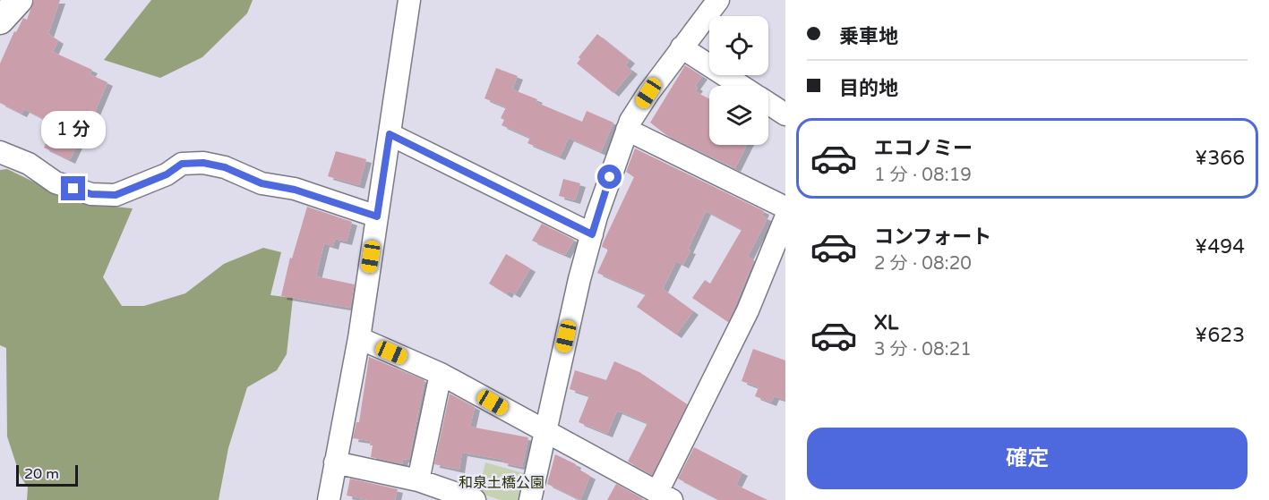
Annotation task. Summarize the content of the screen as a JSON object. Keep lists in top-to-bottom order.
{
  "parks": ["和泉土橋公園"],
  "scale_bar": "20 m",
  "page": {
    "banner": ["乗車地", "目的地"],
    "bubble": "1 分",
    "list": [
      {
        "name": "エコノミー",
        "note": "1 分 · 08:19",
        "value": "¥366"
      },
      {
        "name": "コンフォート",
        "note": "2 分 · 08:20",
        "value": "¥494"
      },
      {
        "name": "XL",
        "note": "3 分 · 08:21",
        "value": "¥623"
      }
    ],
    "buttons": "確定",
    "scale": "20 m"
  }
}
